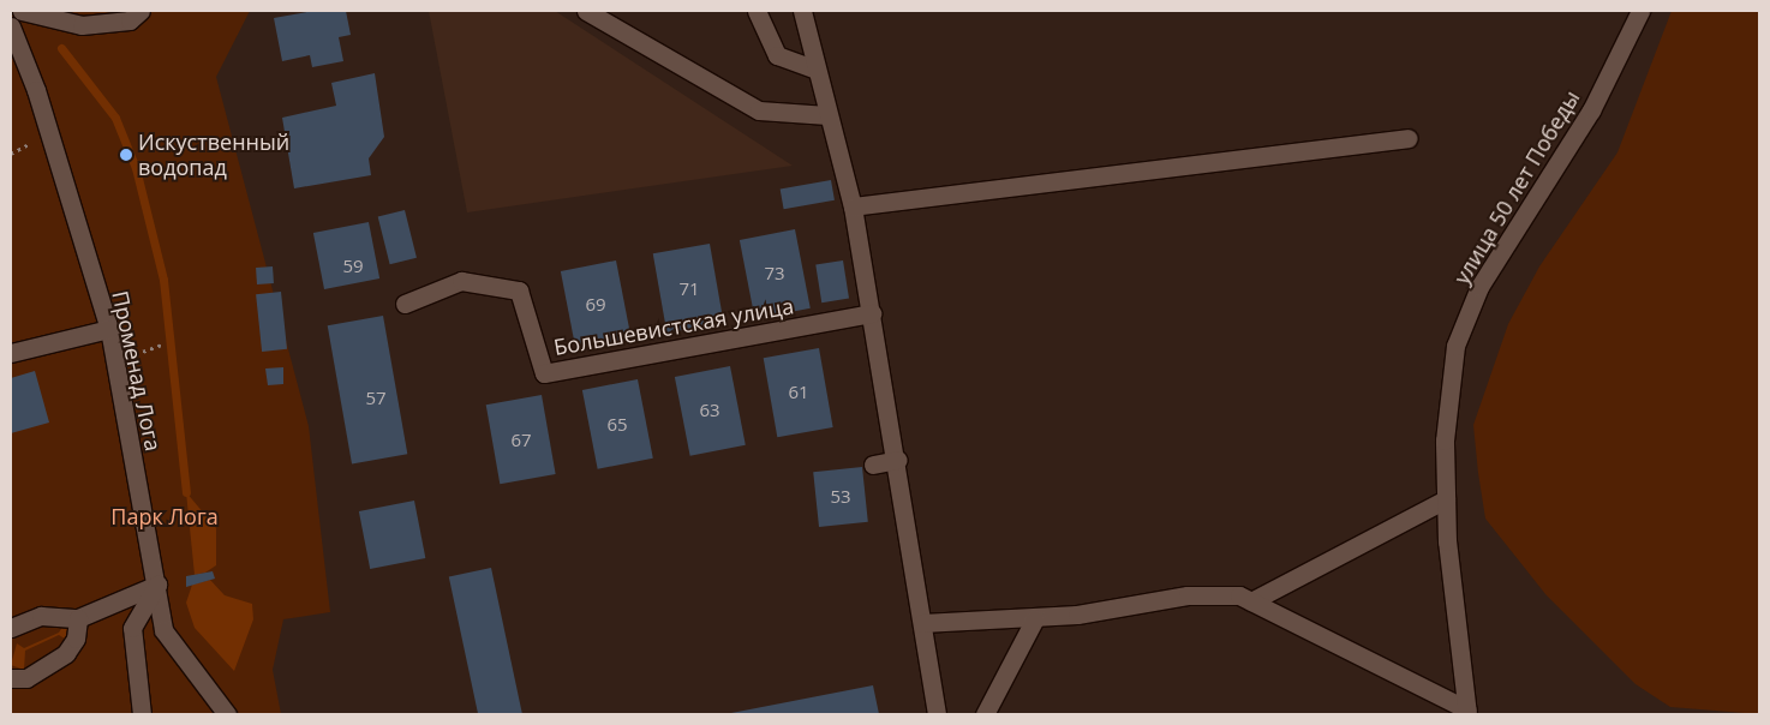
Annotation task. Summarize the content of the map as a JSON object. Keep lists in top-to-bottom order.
{
  "streets": {
    "street": ["улица 50 лет Победы", "Большевистская улица", "Променад Лога"]
  },
  "parks": ["Парк Лога"],
  "places": ["Искуственный водопад"],
  "house_numbers": [
    "59",
    "73",
    "71",
    "69",
    "61",
    "57",
    "63",
    "65",
    "67",
    "53"
  ]
}
